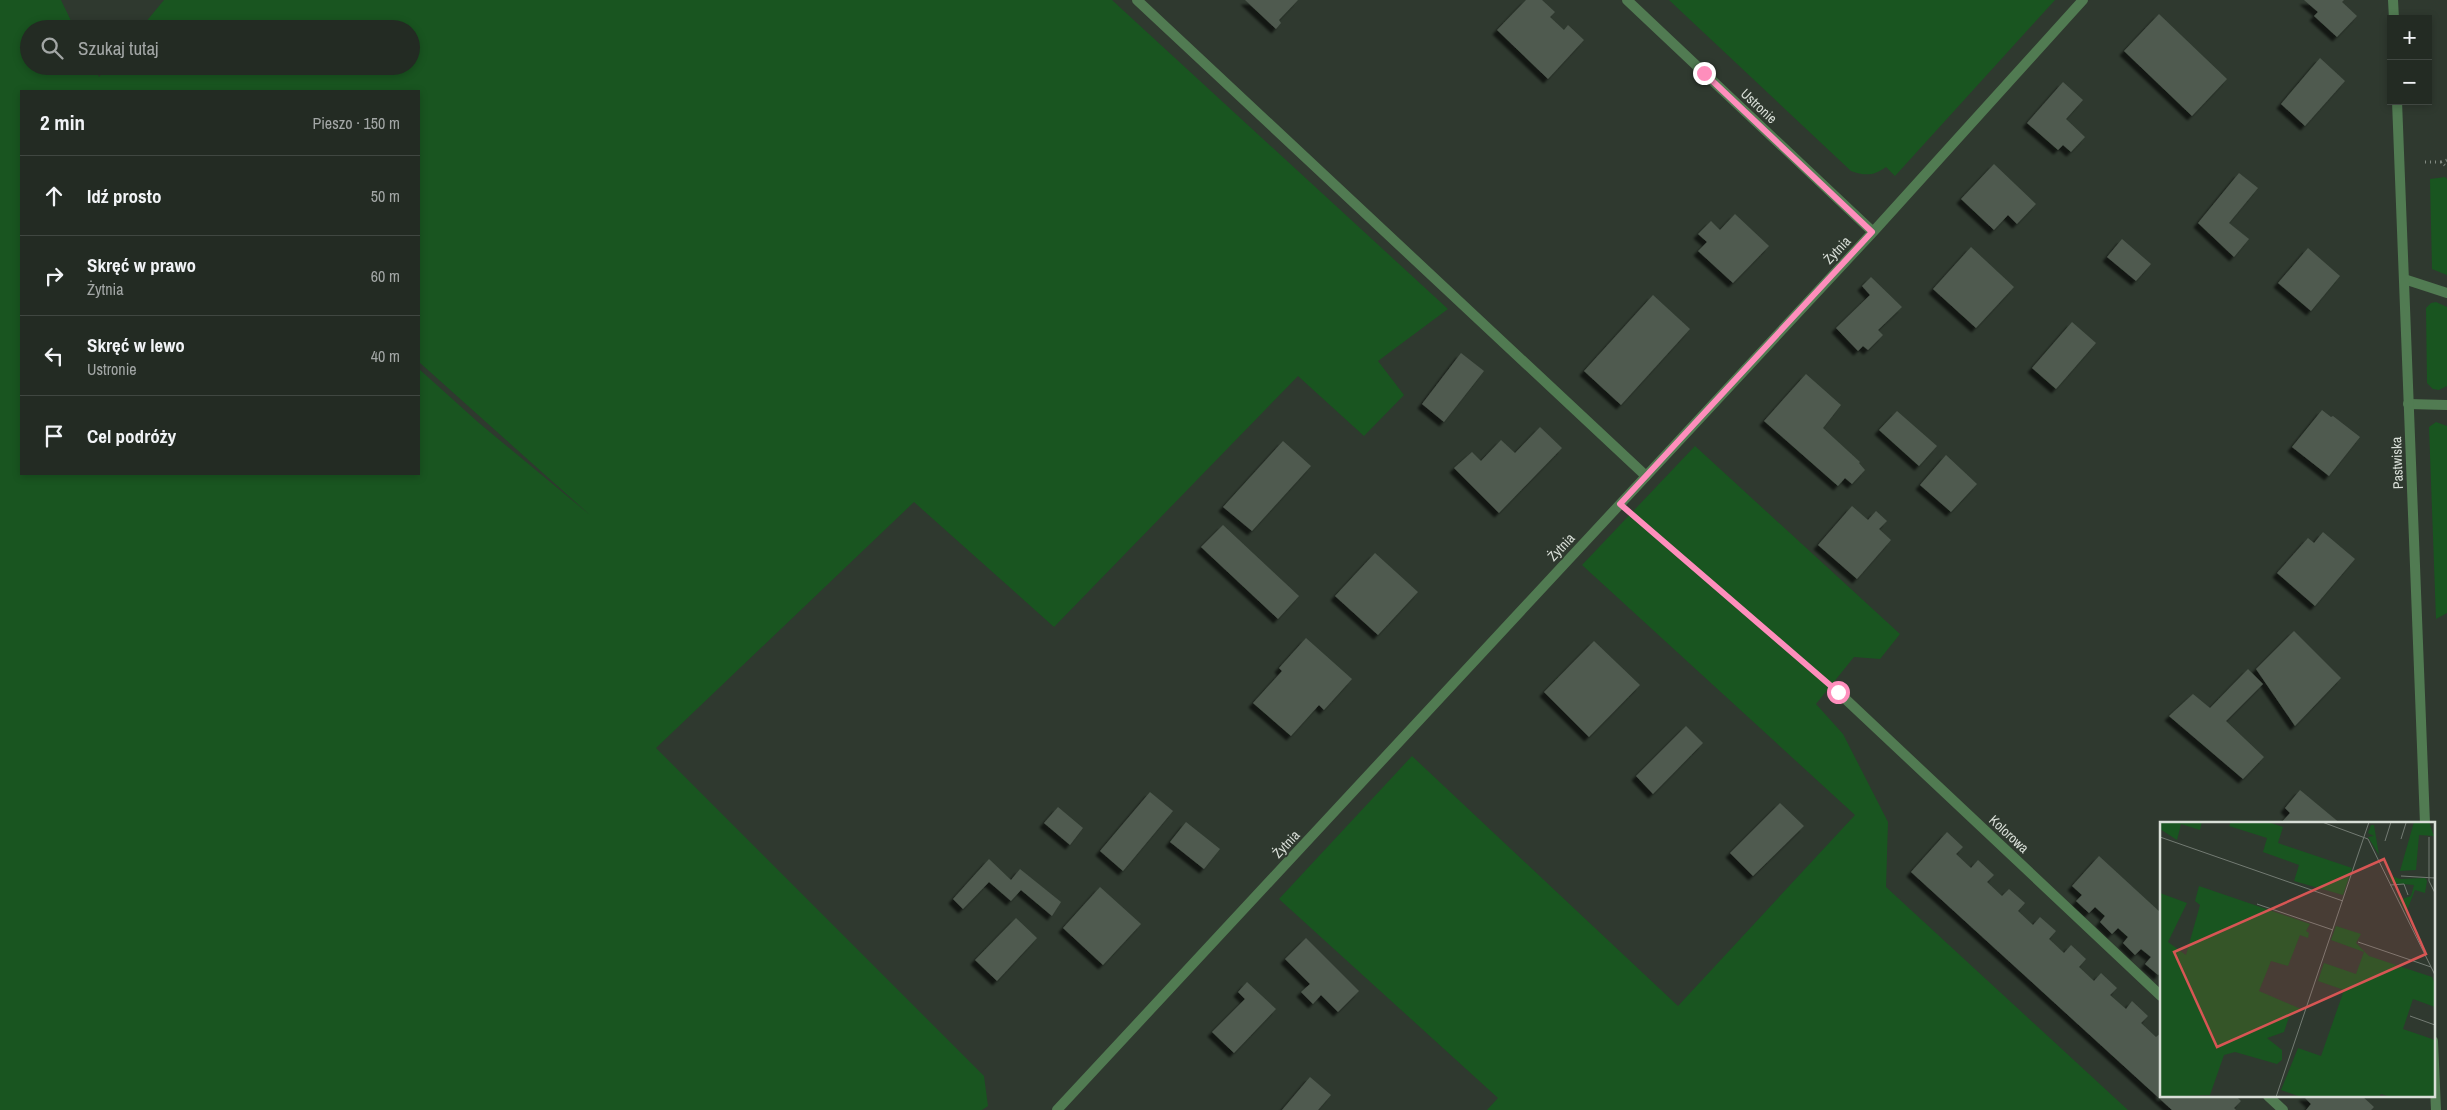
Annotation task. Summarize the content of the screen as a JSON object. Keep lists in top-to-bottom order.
{
  "streets": {
    "street": [
      "Ustronie",
      "Żytnia",
      "Pastwiska",
      "Kolorowa"
    ]
  },
  "crossings": [
    ["Ustronie", "Żytnia"]
  ],
  "page": {
    "map_buttons": ["+", "−"],
    "search": "Szukaj tutaj",
    "heading": ["2 min", "Pieszo · 150 m"],
    "list": [
      ["Idź prosto", "50 m"],
      ["Skręć w prawo", "Żytnia", "60 m"],
      ["Skręć w lewo", "Ustronie", "40 m"],
      "Cel podróży"
    ]
  }
}
